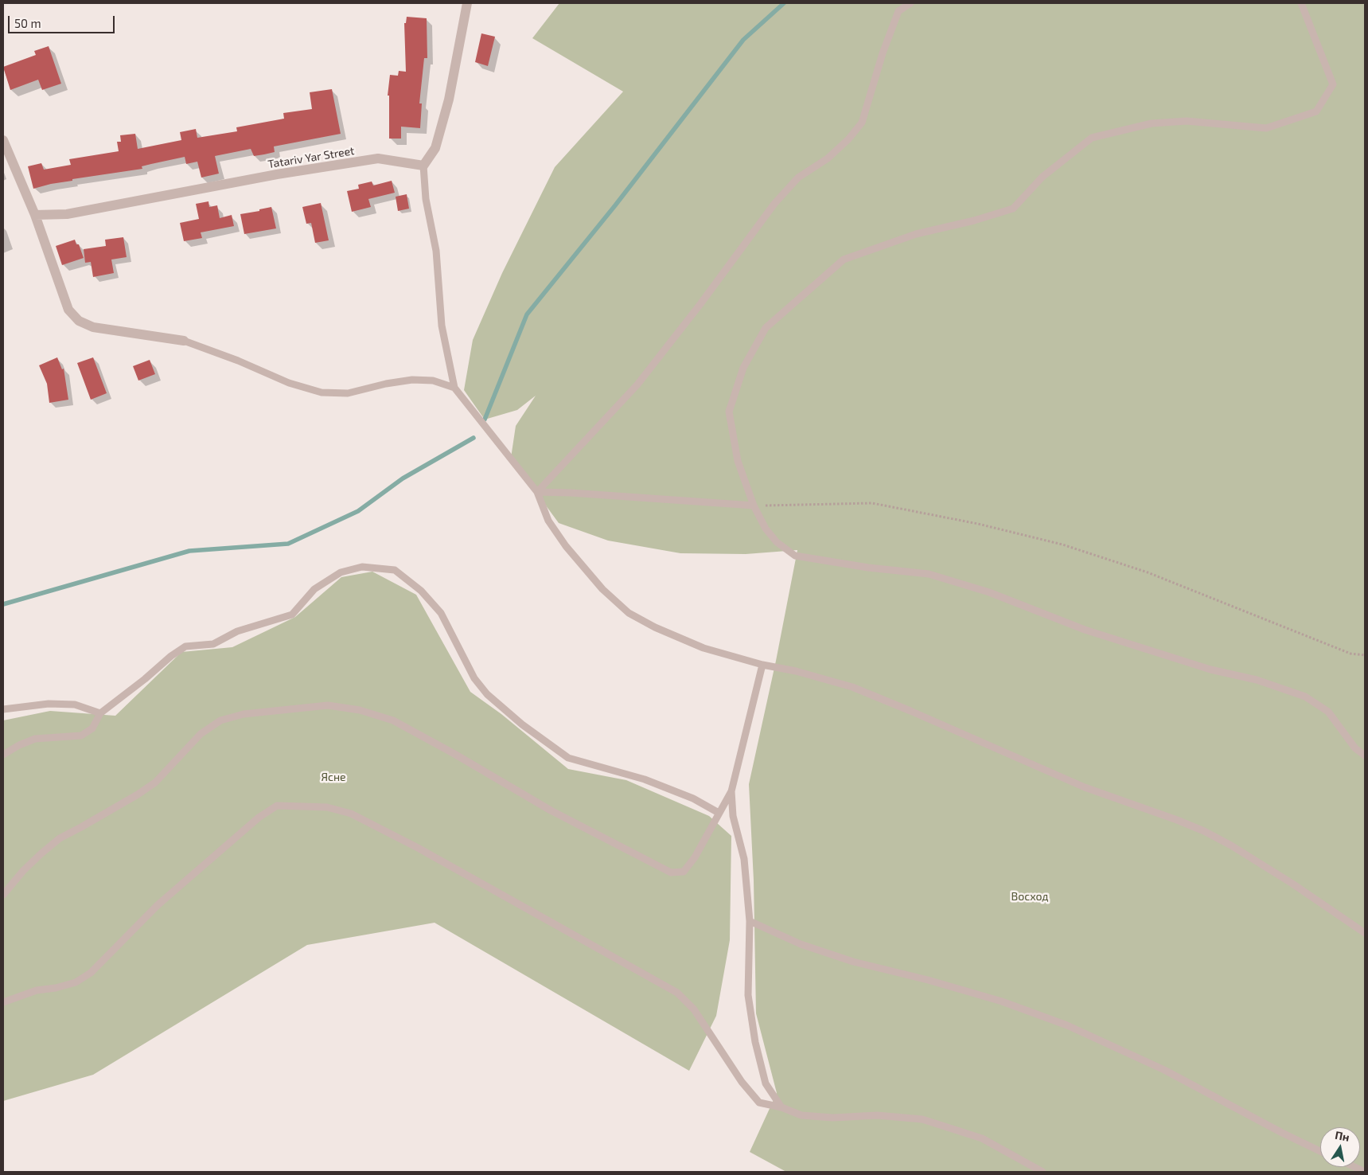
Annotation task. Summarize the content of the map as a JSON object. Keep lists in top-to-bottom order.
{
  "streets": {
    "street": ["Tatariv Yar Street"]
  },
  "parks": ["Ясне", "Восход"],
  "scale_bar": "50 m",
  "north": "top"
}
